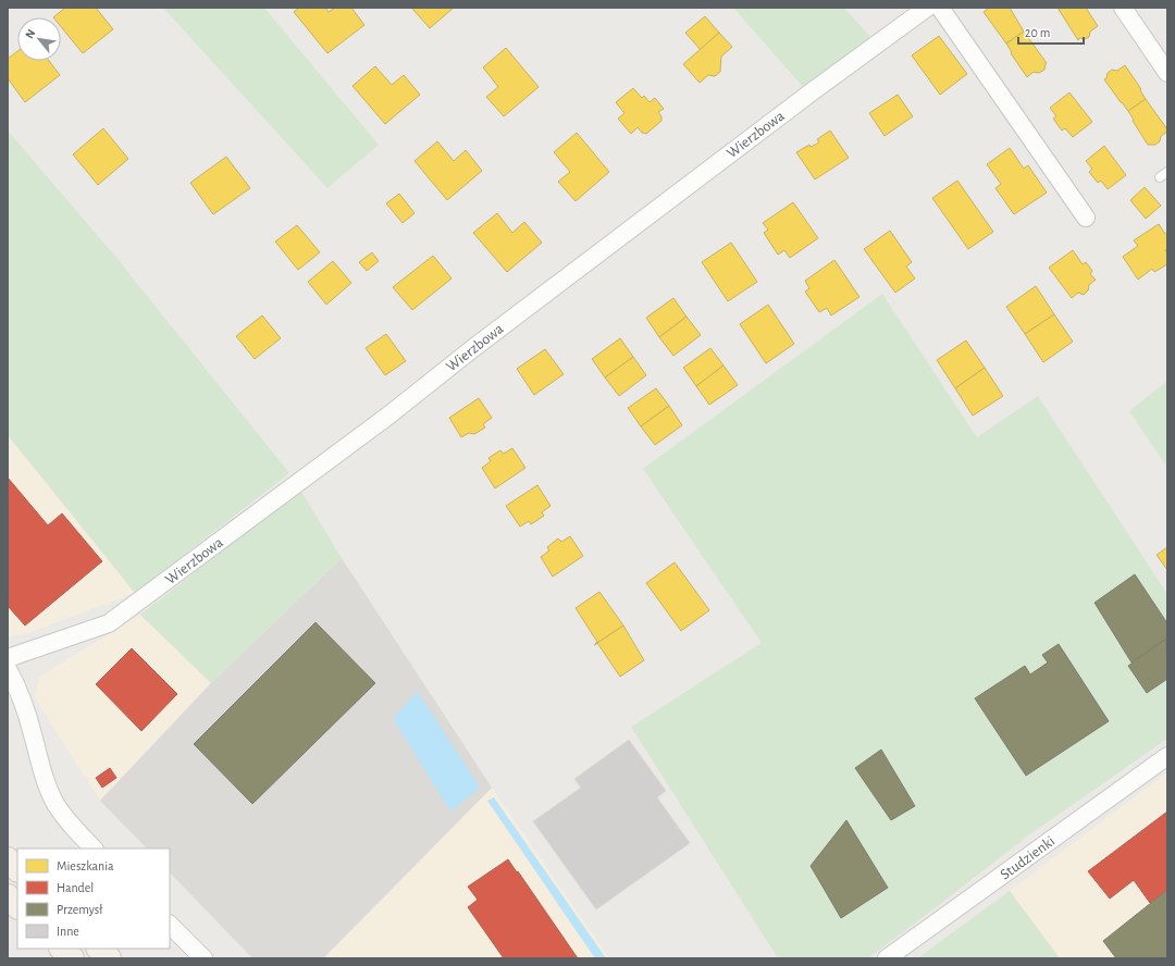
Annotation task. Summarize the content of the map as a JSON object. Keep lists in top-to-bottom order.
{
  "streets": {
    "street": ["Wierzbowa", "Studzienki"]
  },
  "legend": [
    "Mieszkania",
    "Handel",
    "Przemysł",
    "Inne"
  ],
  "scale_bar": "20 m",
  "north": "top left"
}
